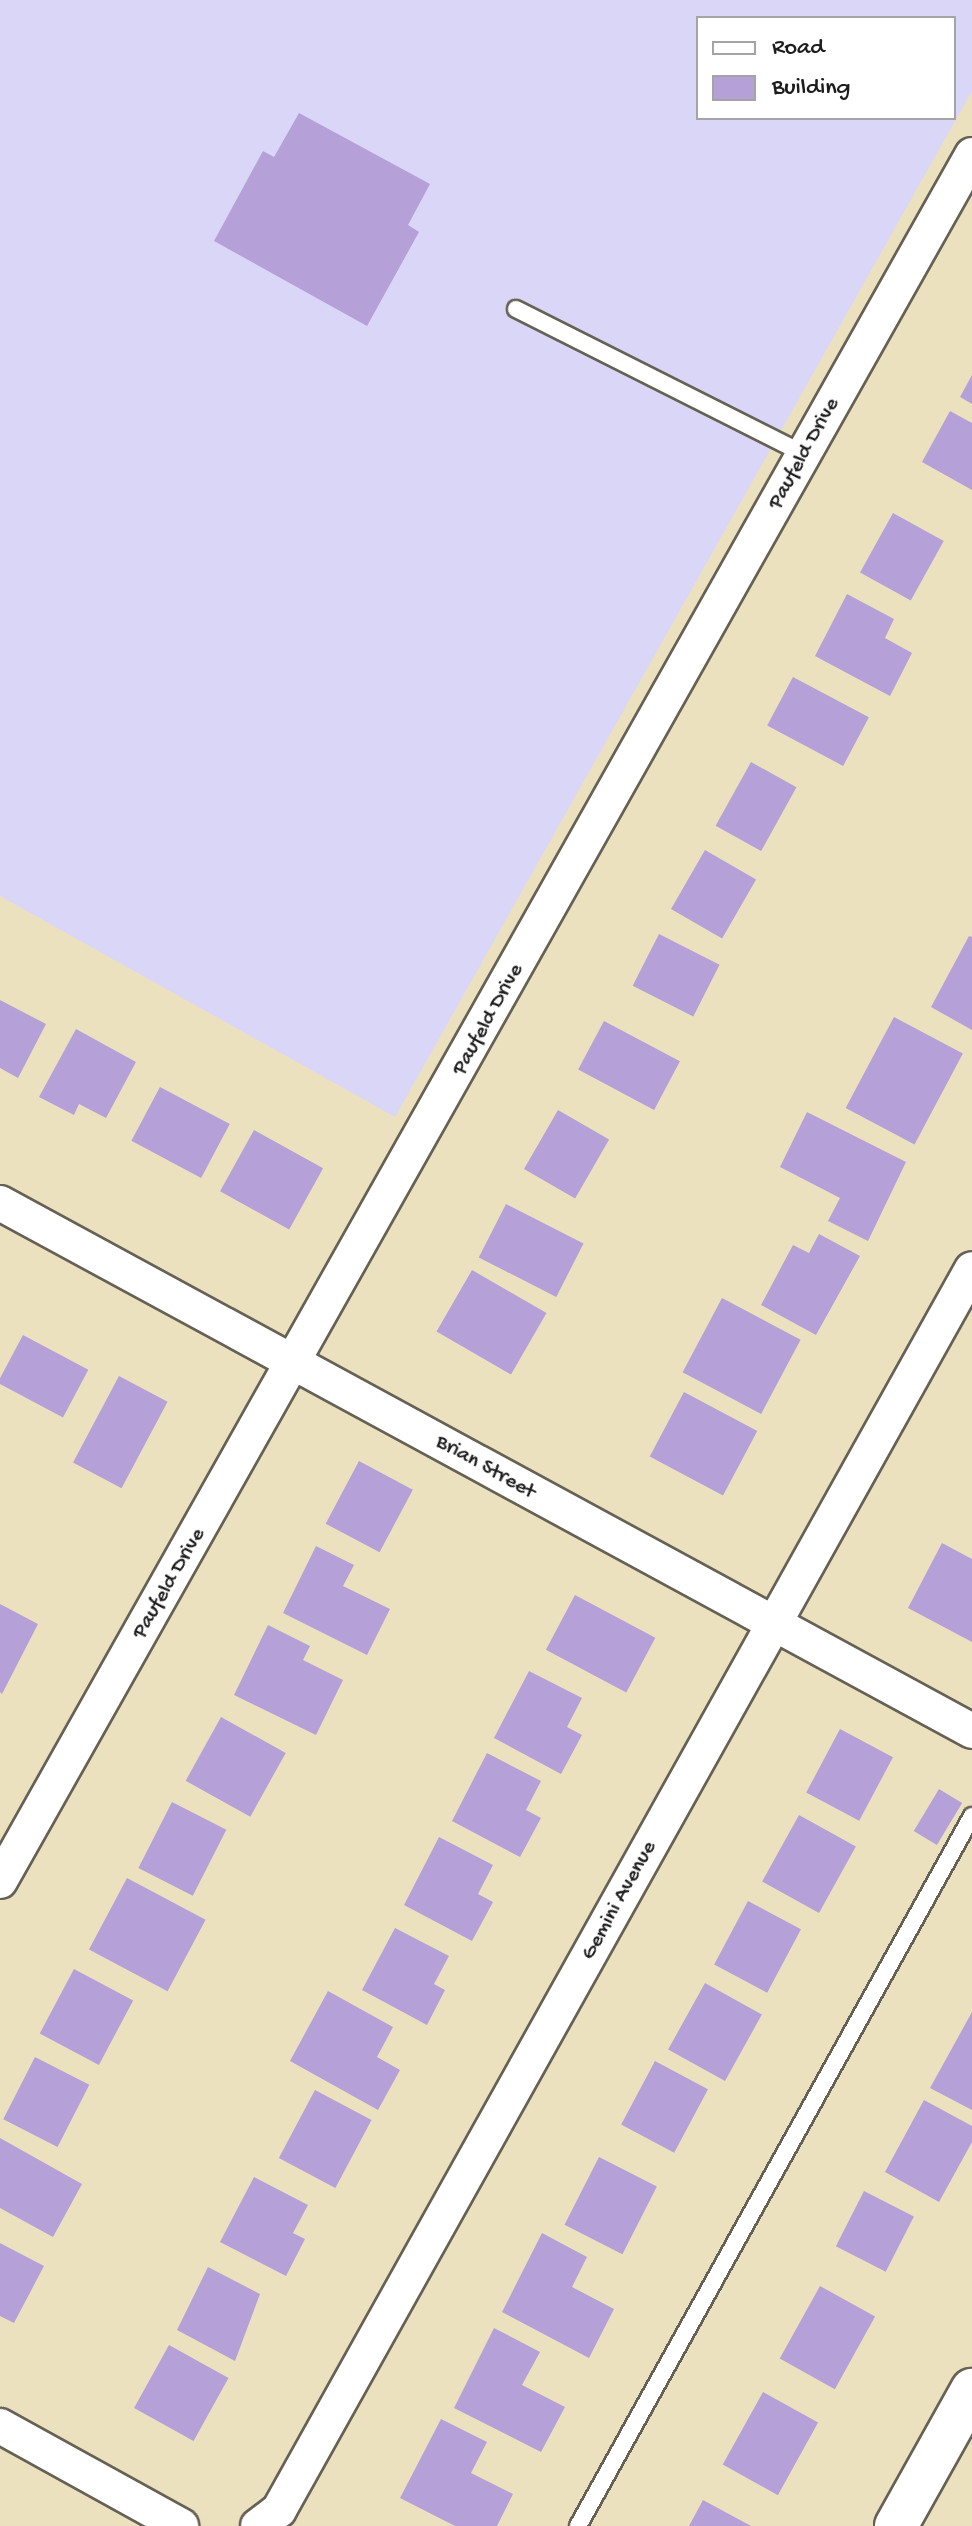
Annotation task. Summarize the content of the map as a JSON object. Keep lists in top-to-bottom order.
{
  "streets": {
    "street": ["Paufeld Drive", "Brian Street", "Gemini Avenue"]
  },
  "crossings": [
    ["Paufeld Drive", "Brian Street"],
    ["Brian Street", "Gemini Avenue"]
  ],
  "legend": ["Road", "Building"]
}
